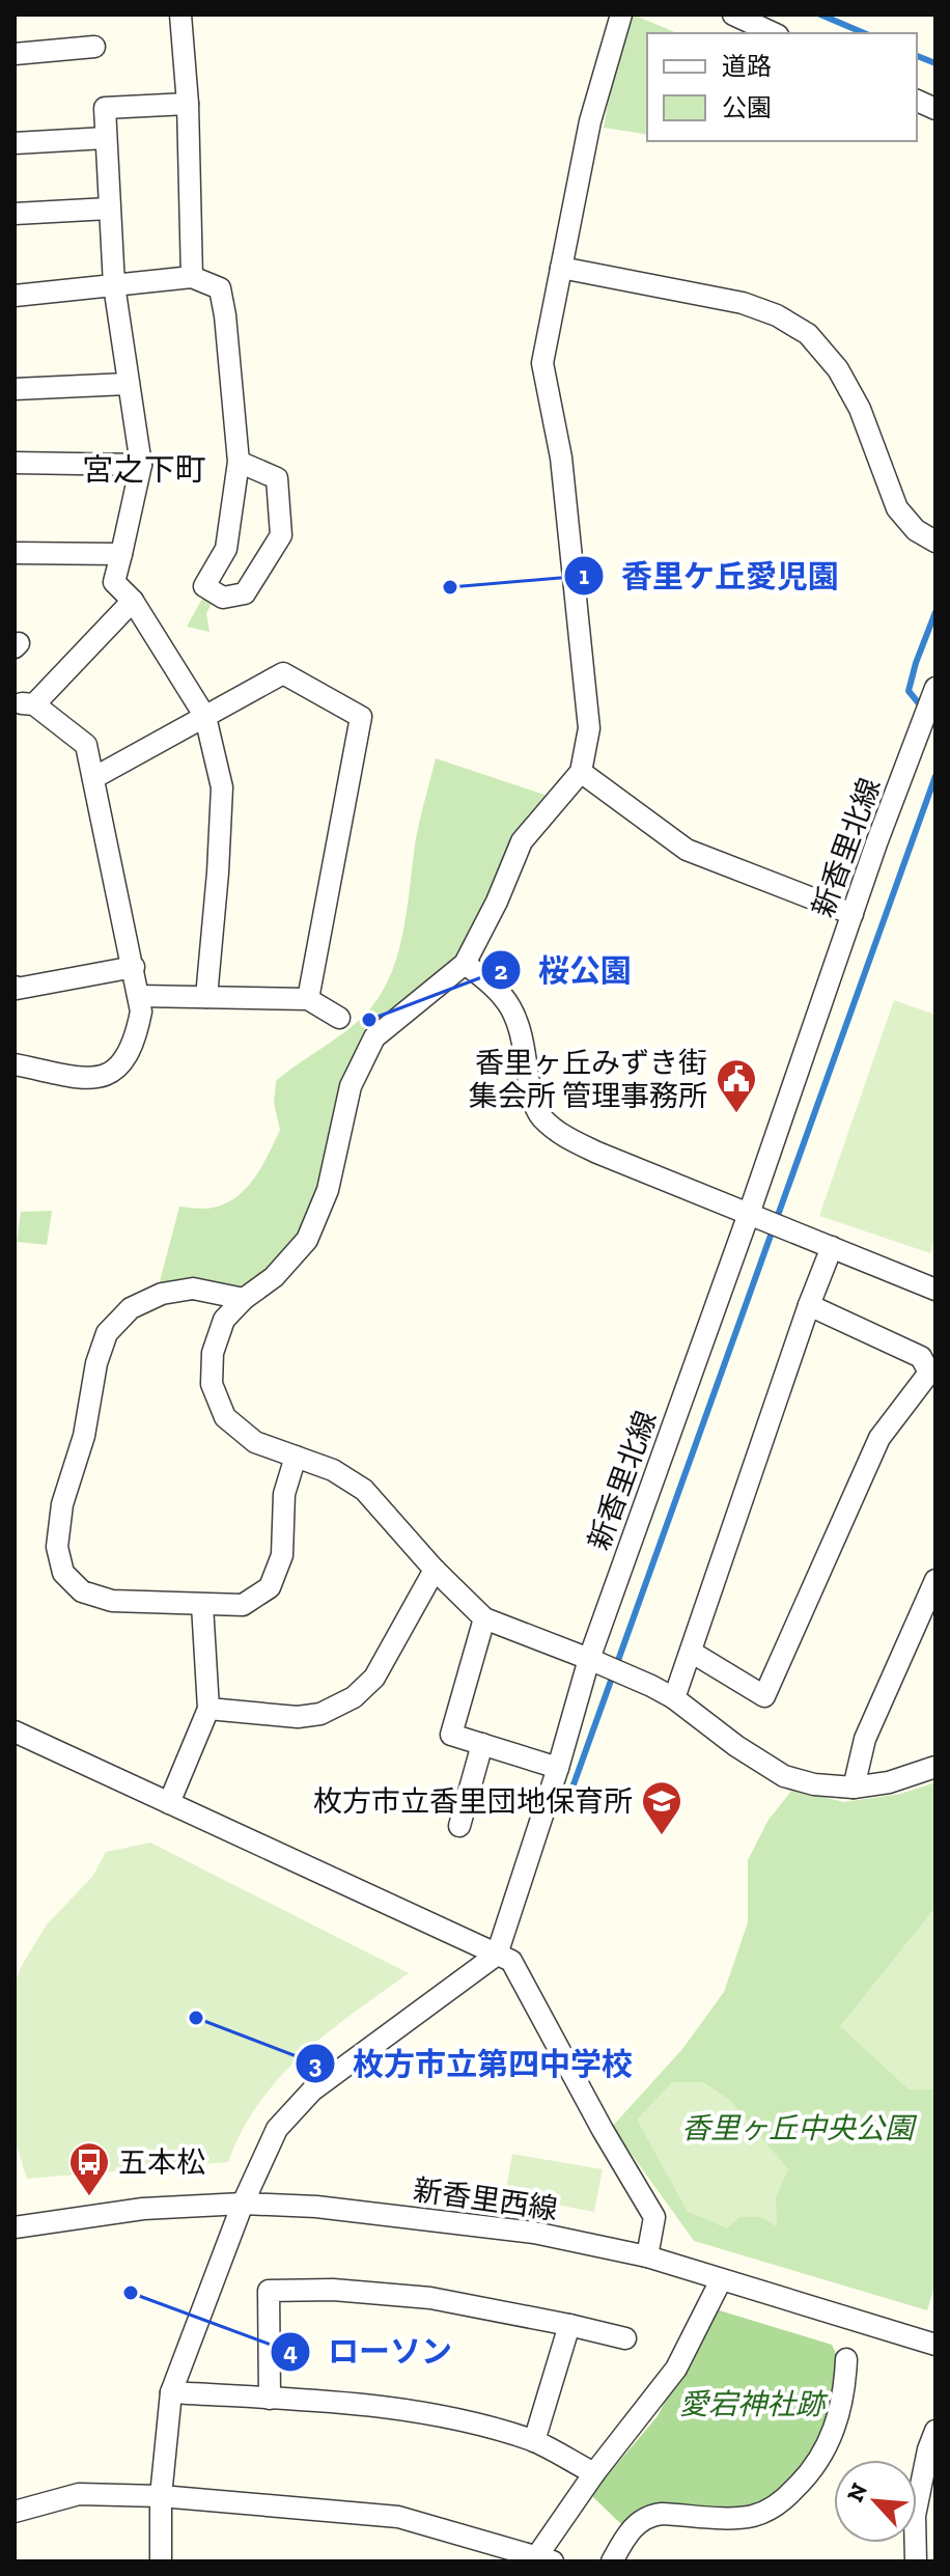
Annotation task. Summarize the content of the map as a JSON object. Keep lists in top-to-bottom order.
{
  "streets": {
    "street": ["新香里北線", "新香里西線"]
  },
  "districts": ["宮之下町"],
  "parks": ["香里ヶ丘中央公園", "愛宕神社跡"],
  "places": {
    "other": [
      "香里ケ丘愛児園",
      "桜公園",
      "枚方市立第四中学校",
      "ローソン"
    ],
    "public building": ["香里ヶ丘みずき街 集会所 管理事務所"],
    "school or university": ["枚方市立香里団地保育所"],
    "bus stop": ["五本松"]
  },
  "legend": ["道路", "公園"],
  "north": "top left"
}
